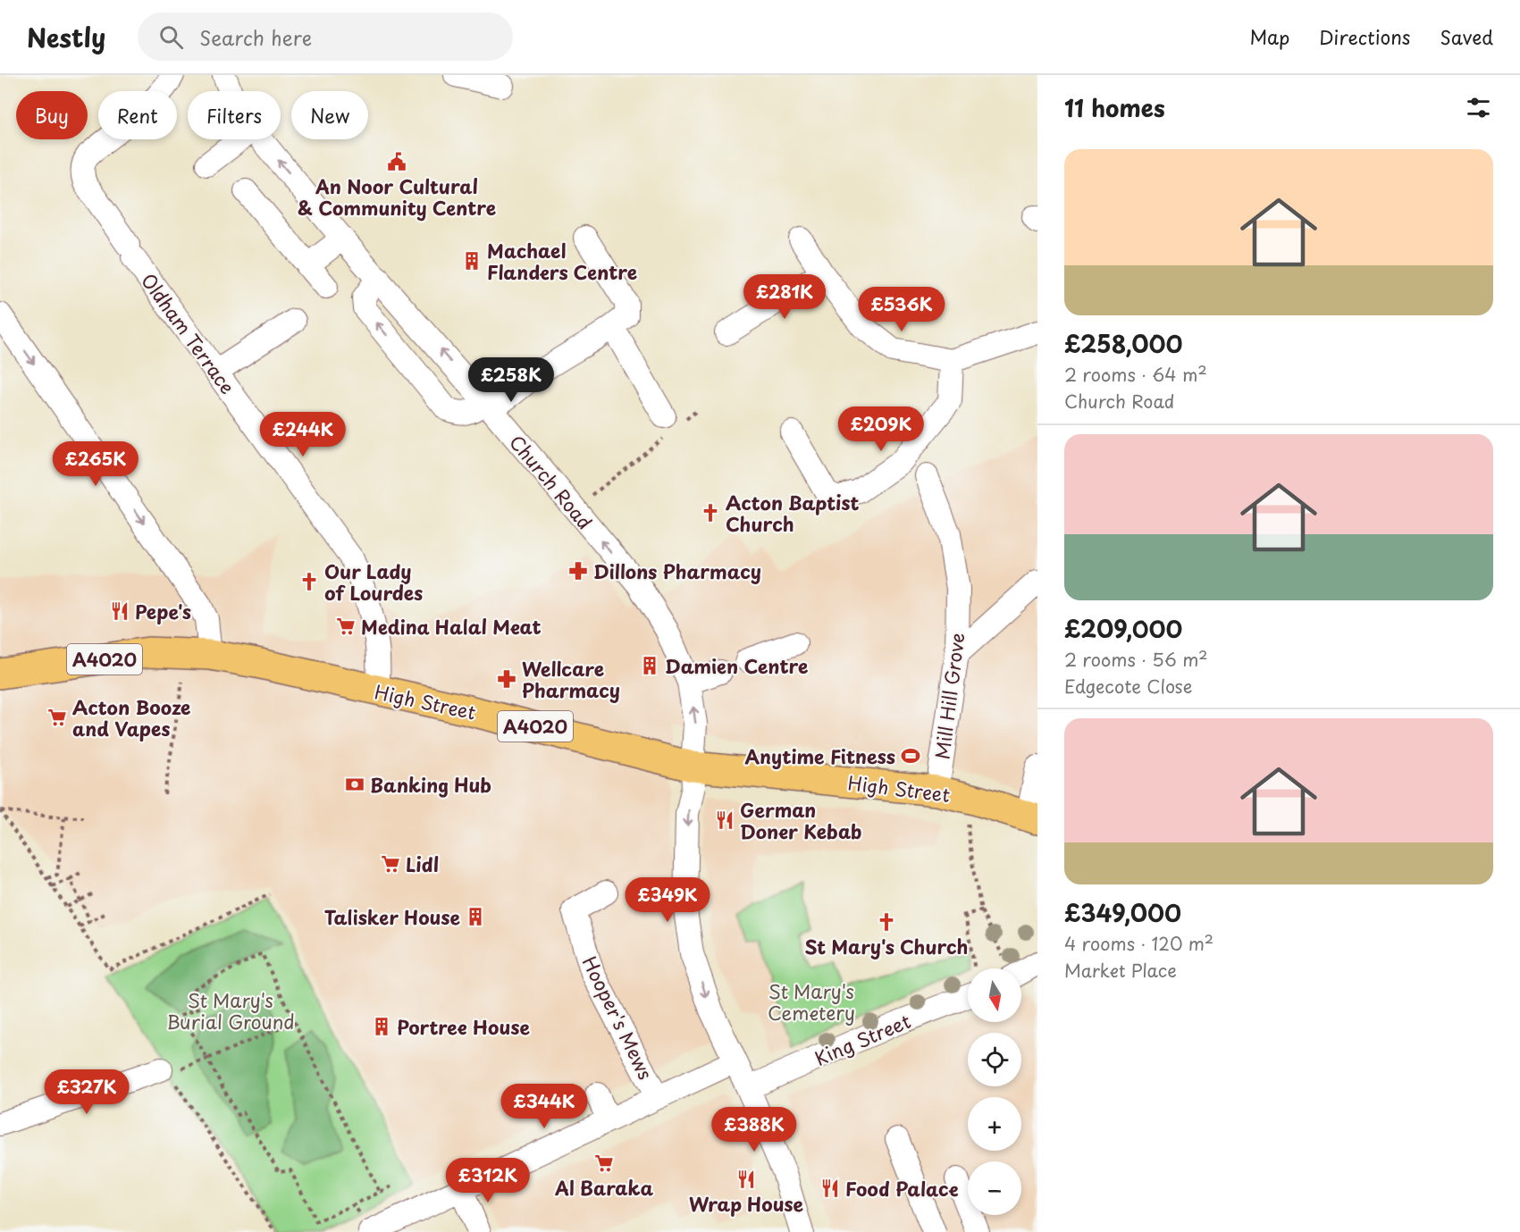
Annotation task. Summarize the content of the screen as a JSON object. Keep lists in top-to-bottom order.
{
  "streets": {
    "main road": ["A4020", "High Street"],
    "street": [
      "Oldham Terrace",
      "Church Road",
      "Mill Hill Grove",
      "Hooper's Mews",
      "King Street"
    ]
  },
  "crossings": [
    ["Oldham Terrace", "High Street"],
    ["Church Road", "High Street"],
    ["Church Road", "King Street"],
    ["Mill Hill Grove", "High Street"]
  ],
  "parks": ["St Mary's Cemetery", "St Mary's Burial Ground"],
  "places": {
    "public building": ["An Noor Cultural & Community Centre"],
    "building": [
      "Machael Flanders Centre",
      "Damien Centre",
      "Talisker House",
      "Portree House"
    ],
    "church": ["Acton Baptist Church", "Our Lady of Lourdes", "St Mary's Church"],
    "pharmacy": ["Dillons Pharmacy", "Wellcare Pharmacy"],
    "restaurant": [
      "Pepe's",
      "German Doner Kebab",
      "Wrap House",
      "Food Palace"
    ],
    "supermarket": [
      "Medina Halal Meat",
      "Acton Booze and Vapes",
      "Lidl",
      "Al Baraka"
    ],
    "sports": ["Anytime Fitness"],
    "bank": ["Banking Hub"]
  },
  "north": "bottom",
  "page": {
    "header": "Nestly",
    "search": "Search here",
    "nav": ["Map", "Directions", "Saved"],
    "heading": "11 homes",
    "chip": [
      "Buy",
      "Rent",
      "Filters",
      "New"
    ],
    "list": [
      {
        "name": "£258,000",
        "note": "2 rooms · 64 m² · Church Road"
      },
      {
        "name": "£209,000",
        "note": "2 rooms · 56 m² · Edgecote Close"
      },
      {
        "name": "£349,000",
        "note": "4 rooms · 120 m² · Market Place"
      }
    ],
    "price": [
      "£281K",
      "£536K",
      "£258K",
      "£209K",
      "£244K",
      "£265K",
      "£349K",
      "£327K",
      "£344K",
      "£388K",
      "£312K"
    ],
    "map_buttons": ["+", "−"]
  }
}
